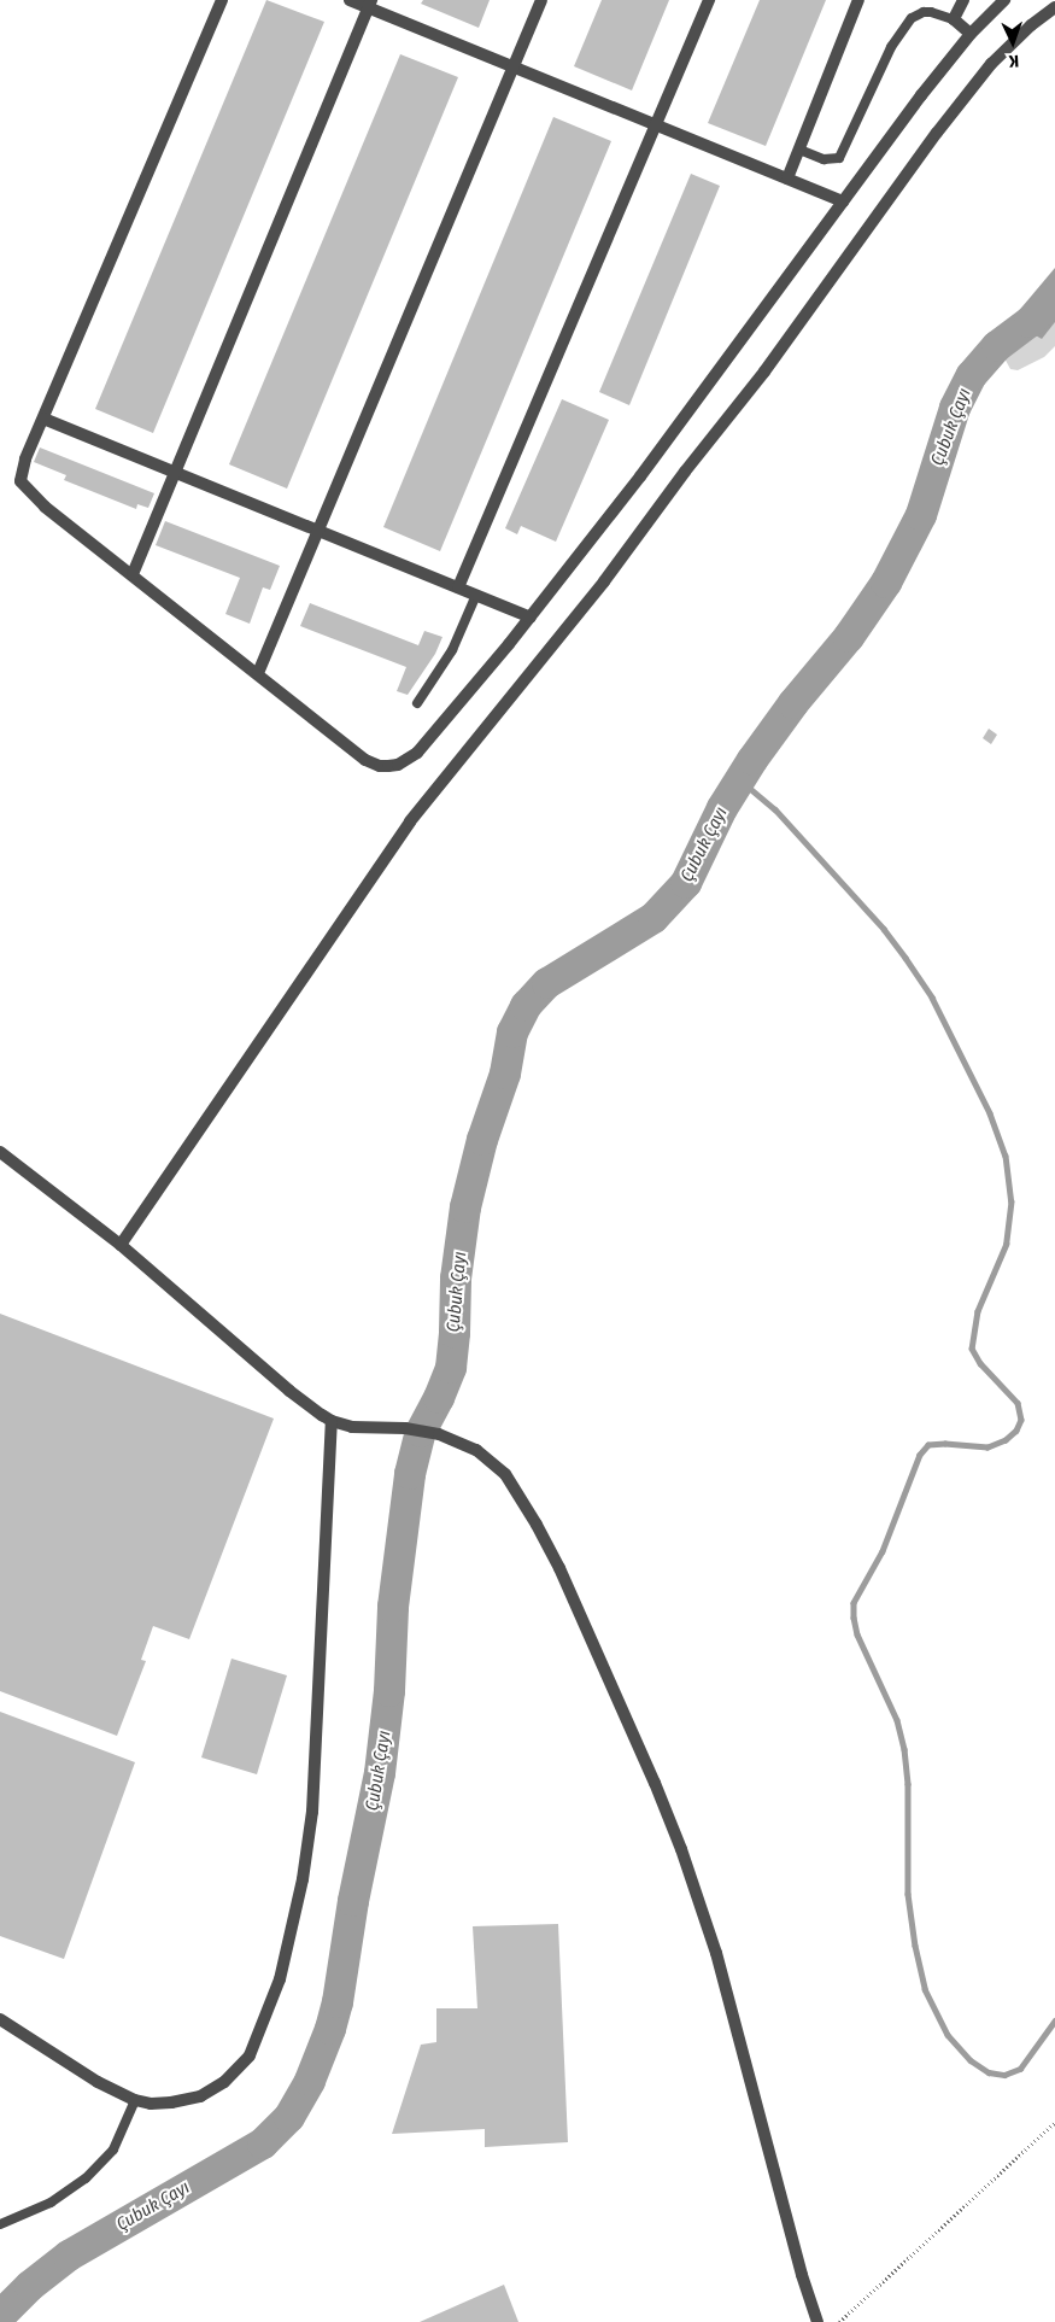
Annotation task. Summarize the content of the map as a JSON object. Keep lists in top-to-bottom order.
{
  "water": ["Çubuk Çayı"],
  "north": "bottom"
}
